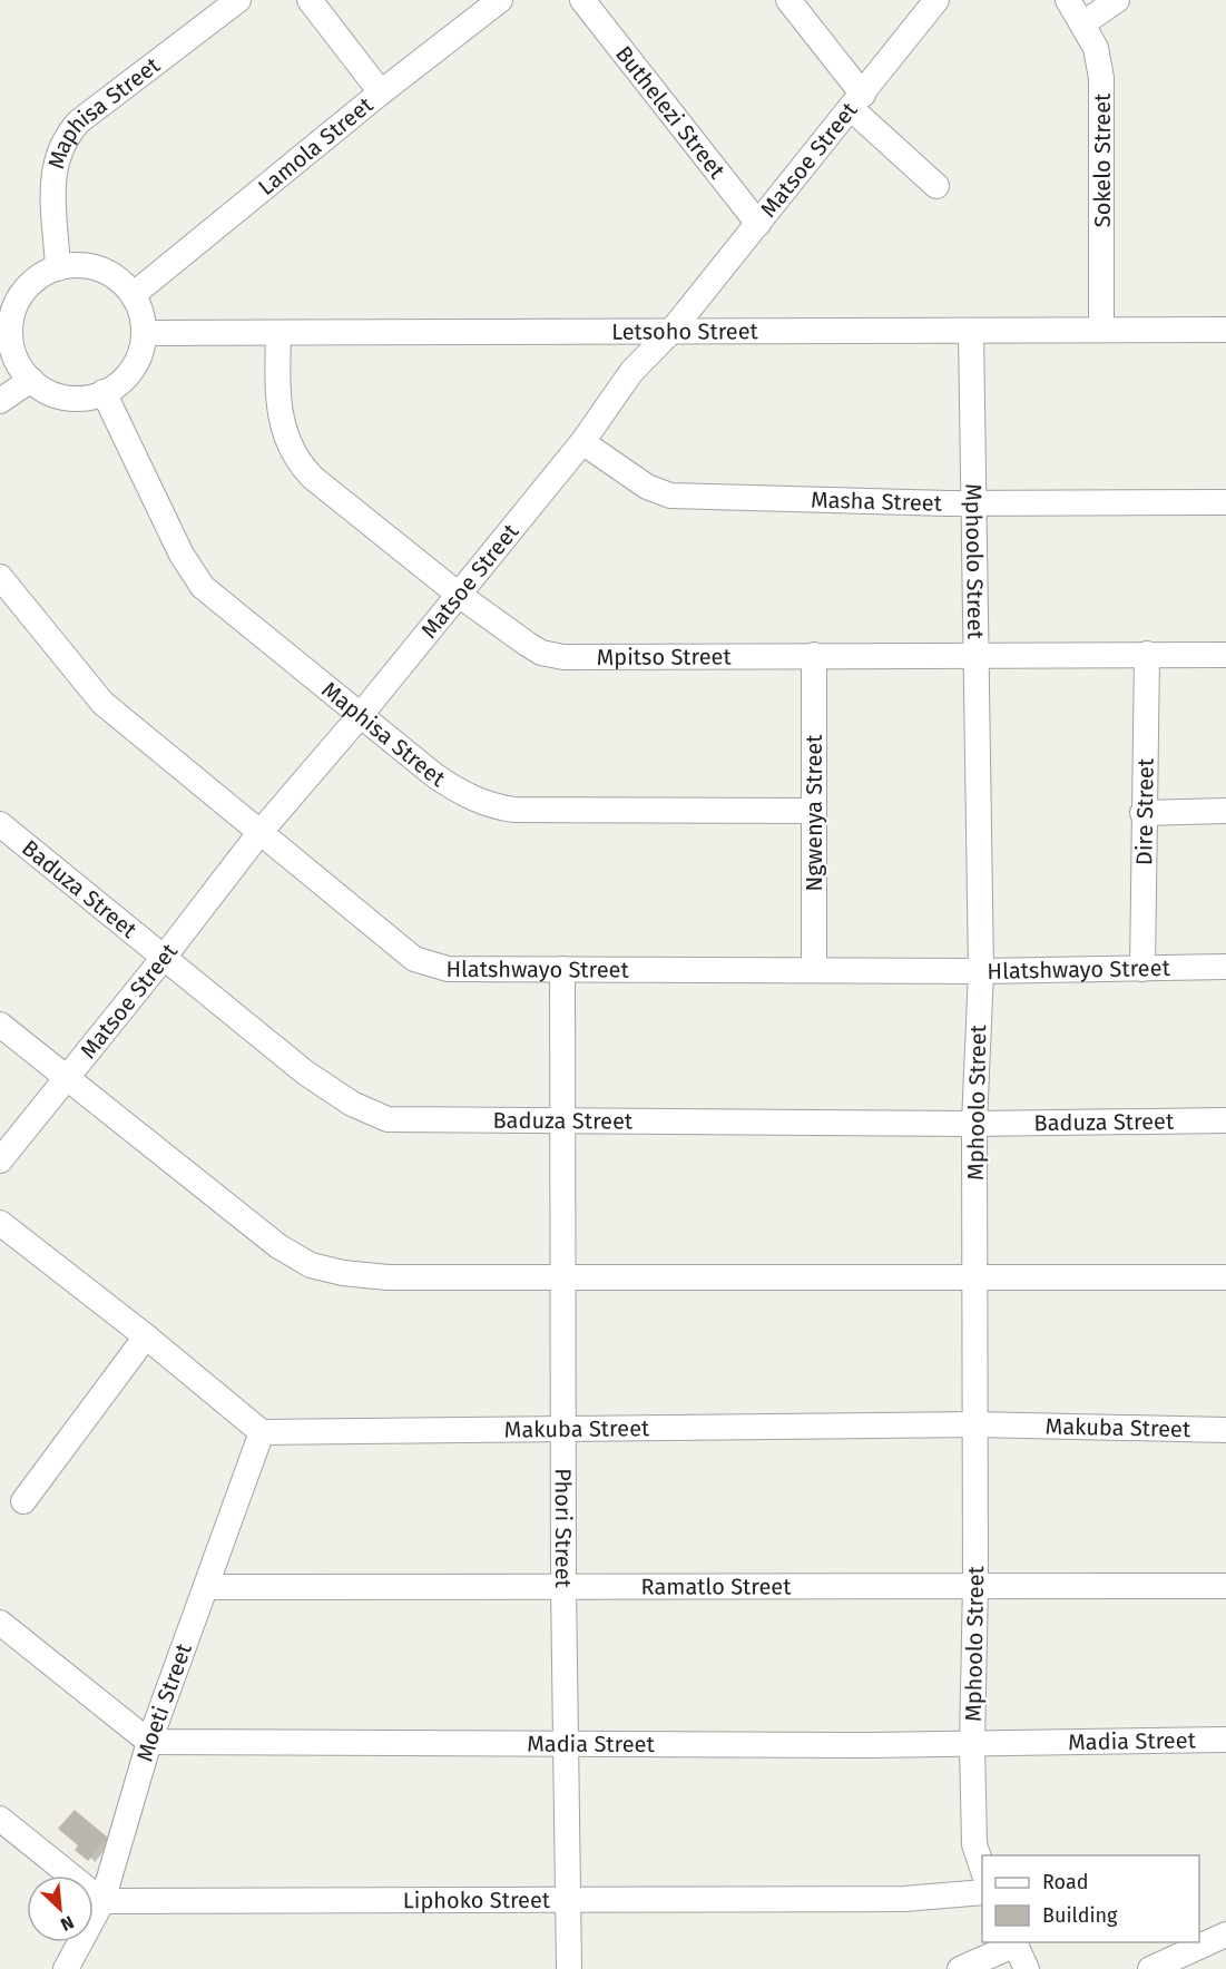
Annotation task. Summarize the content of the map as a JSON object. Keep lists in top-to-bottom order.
{
  "streets": {
    "street": [
      "Buthelezi Street",
      "Maphisa Street",
      "Lamola Street",
      "Matsoe Street",
      "Sokelo Street",
      "Letsoho Street",
      "Masha Street",
      "Mphoolo Street",
      "Mpitso Street",
      "Dire Street",
      "Ngwenya Street",
      "Baduza Street",
      "Hlatshwayo Street",
      "Makuba Street",
      "Phori Street",
      "Ramatlo Street",
      "Moeti Street",
      "Madia Street",
      "Liphoko Street"
    ]
  },
  "crossings": [
    ["Buthelezi Street", "Matsoe Street"],
    ["Maphisa Street", "Lamola Street"],
    ["Maphisa Street", "Matsoe Street"],
    ["Maphisa Street", "Letsoho Street"],
    ["Maphisa Street", "Ngwenya Street"],
    ["Lamola Street", "Letsoho Street"],
    ["Matsoe Street", "Letsoho Street"],
    ["Matsoe Street", "Masha Street"],
    ["Matsoe Street", "Mpitso Street"],
    ["Matsoe Street", "Baduza Street"],
    ["Matsoe Street", "Hlatshwayo Street"],
    ["Sokelo Street", "Letsoho Street"],
    ["Letsoho Street", "Mphoolo Street"],
    ["Letsoho Street", "Mpitso Street"],
    ["Masha Street", "Mphoolo Street"],
    ["Mphoolo Street", "Mpitso Street"],
    ["Mphoolo Street", "Baduza Street"],
    ["Mphoolo Street", "Hlatshwayo Street"],
    ["Mphoolo Street", "Makuba Street"],
    ["Mphoolo Street", "Ramatlo Street"],
    ["Mphoolo Street", "Madia Street"],
    ["Mpitso Street", "Dire Street"],
    ["Mpitso Street", "Ngwenya Street"],
    ["Dire Street", "Hlatshwayo Street"],
    ["Ngwenya Street", "Hlatshwayo Street"],
    ["Baduza Street", "Phori Street"],
    ["Hlatshwayo Street", "Phori Street"],
    ["Makuba Street", "Phori Street"],
    ["Makuba Street", "Moeti Street"],
    ["Phori Street", "Ramatlo Street"],
    ["Phori Street", "Madia Street"],
    ["Phori Street", "Liphoko Street"],
    ["Ramatlo Street", "Moeti Street"],
    ["Moeti Street", "Madia Street"],
    ["Moeti Street", "Liphoko Street"]
  ],
  "legend": ["Road", "Building"],
  "north": "bottom right"
}
